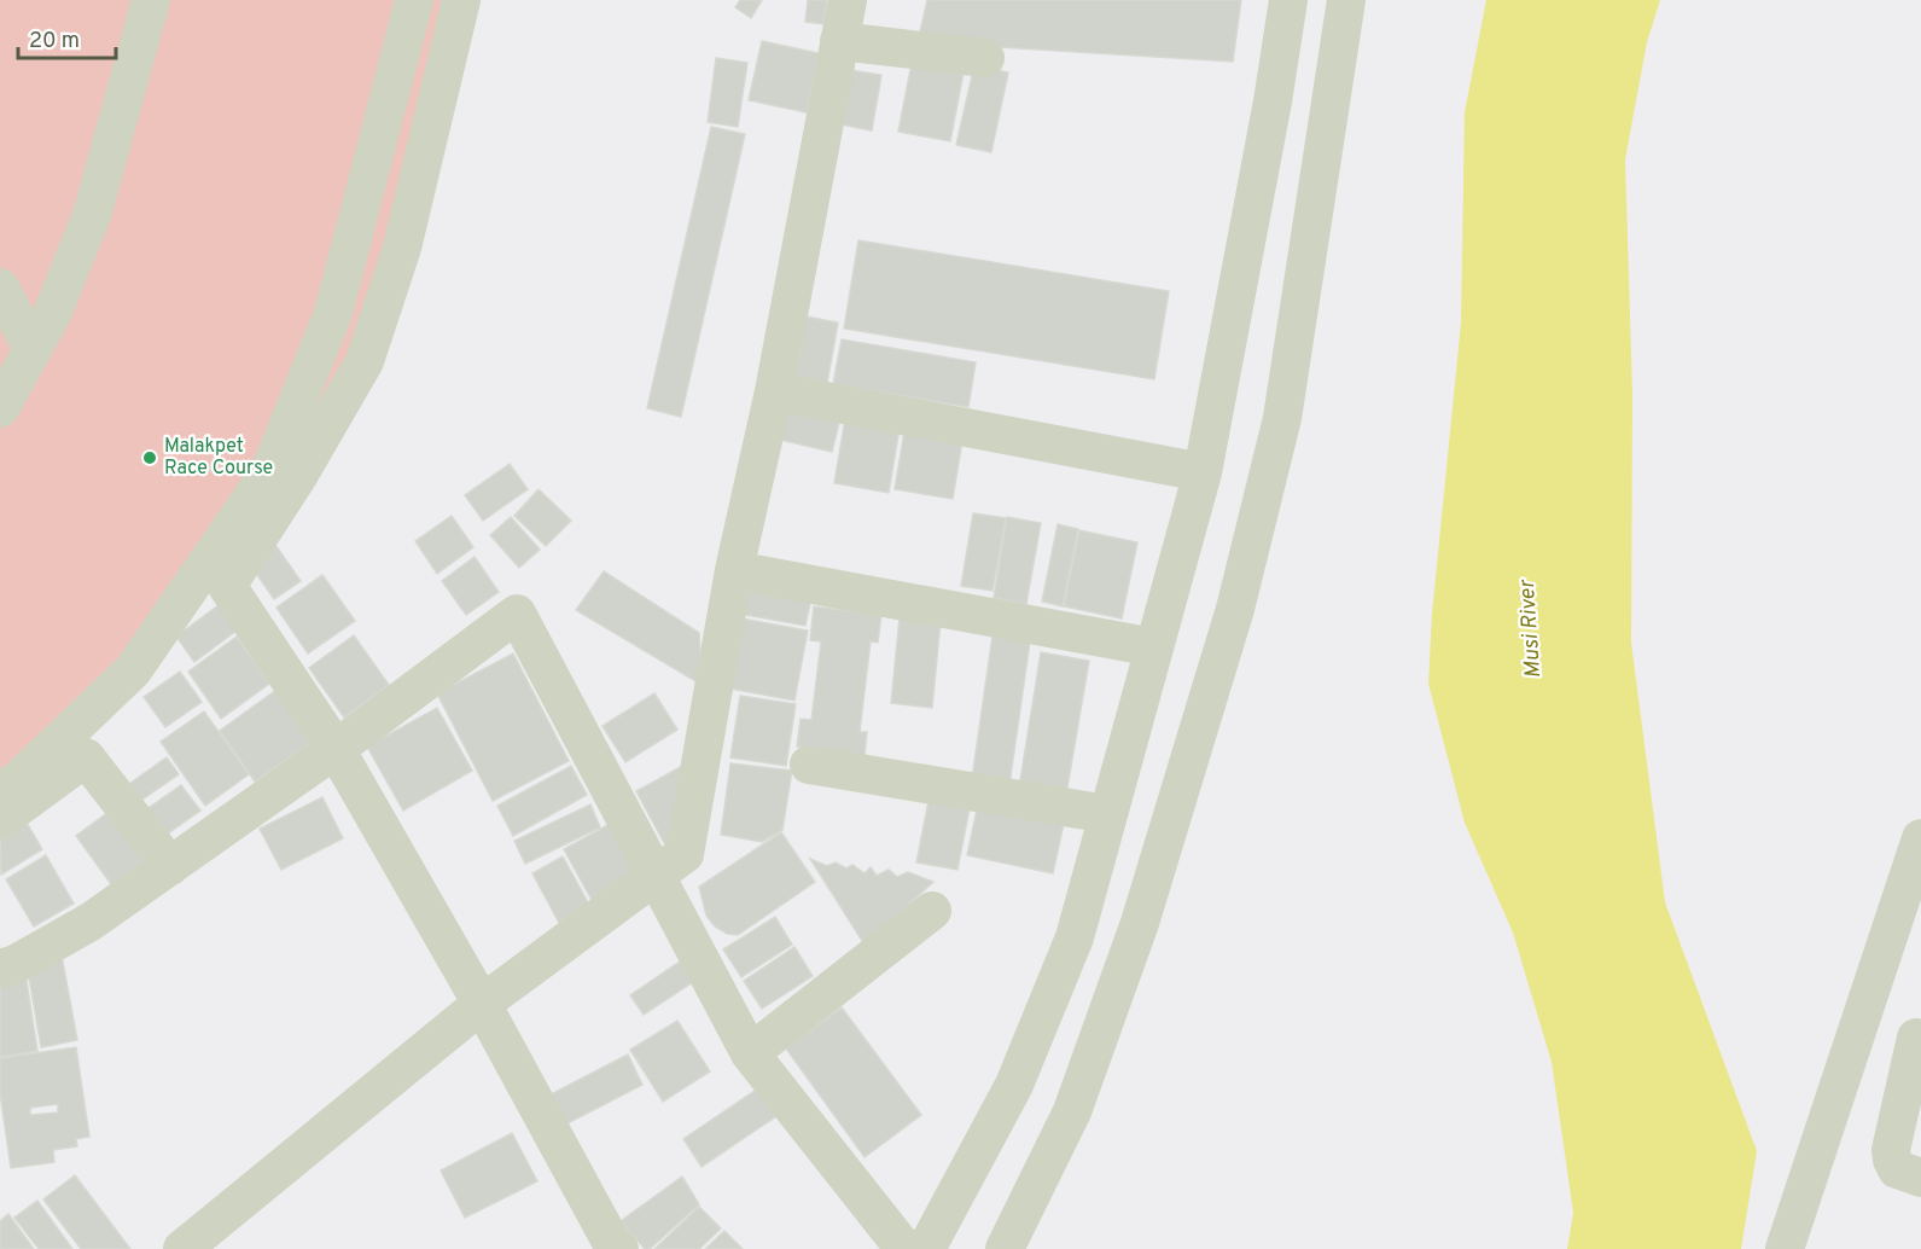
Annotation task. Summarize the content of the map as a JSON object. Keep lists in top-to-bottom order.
{
  "water": ["Musi River"],
  "places": ["Malakpet Race Course"],
  "scale_bar": "20 m"
}
